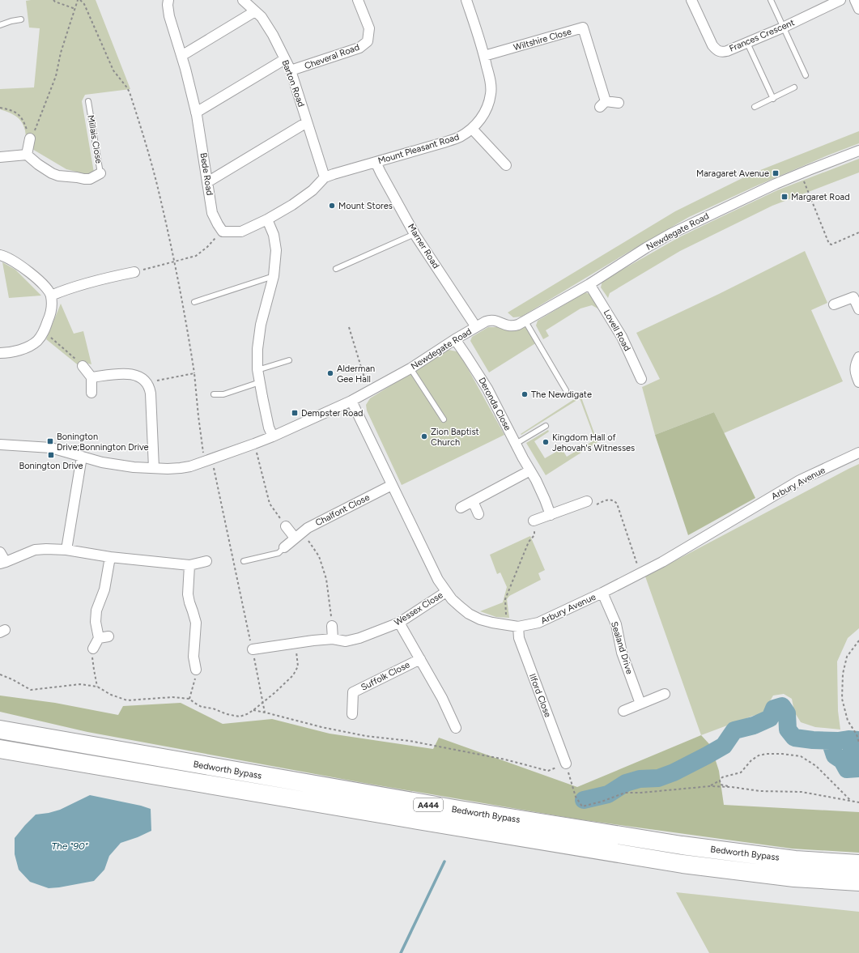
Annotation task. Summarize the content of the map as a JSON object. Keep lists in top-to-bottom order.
{
  "streets": {
    "highway": ["Bedworth Bypass", "A444"],
    "street": [
      "Frances Crescent",
      "Wiltshire Close",
      "Cheveral Road",
      "Barton Road",
      "Millais Close",
      "Mount Pleasant Road",
      "Bede Road",
      "Newdegate Road",
      "Marner Road",
      "Lovell Road",
      "Deronda Close",
      "Arbury Avenue",
      "Chalfont Close",
      "Wessex Close",
      "Sealand Drive",
      "Suffolk Close",
      "Ilford Close"
    ]
  },
  "crossings": [
    ["Wiltshire Close", "Mount Pleasant Road"],
    ["Cheveral Road", "Barton Road"],
    ["Barton Road", "Mount Pleasant Road"],
    ["Mount Pleasant Road", "Marner Road"],
    ["Newdegate Road", "Marner Road"],
    ["Newdegate Road", "Lovell Road"],
    ["Newdegate Road", "Deronda Close"],
    ["Newdegate Road", "Arbury Avenue"],
    ["Arbury Avenue", "Chalfont Close"],
    ["Arbury Avenue", "Wessex Close"],
    ["Arbury Avenue", "Sealand Drive"],
    ["Arbury Avenue", "Ilford Close"],
    ["Wessex Close", "Suffolk Close"]
  ],
  "water": ["The \"90\""],
  "places": {
    "transit": [
      "Maragaret Avenue",
      "Margaret Road",
      "Dempster Road",
      "Bonington Drive;Bonnington Drive",
      "Bonington Drive"
    ],
    "other": [
      "Mount Stores",
      "Alderman Gee Hall",
      "The Newdigate",
      "Zion Baptist Church",
      "Kingdom Hall of Jehovah's Witnesses"
    ]
  }
}
